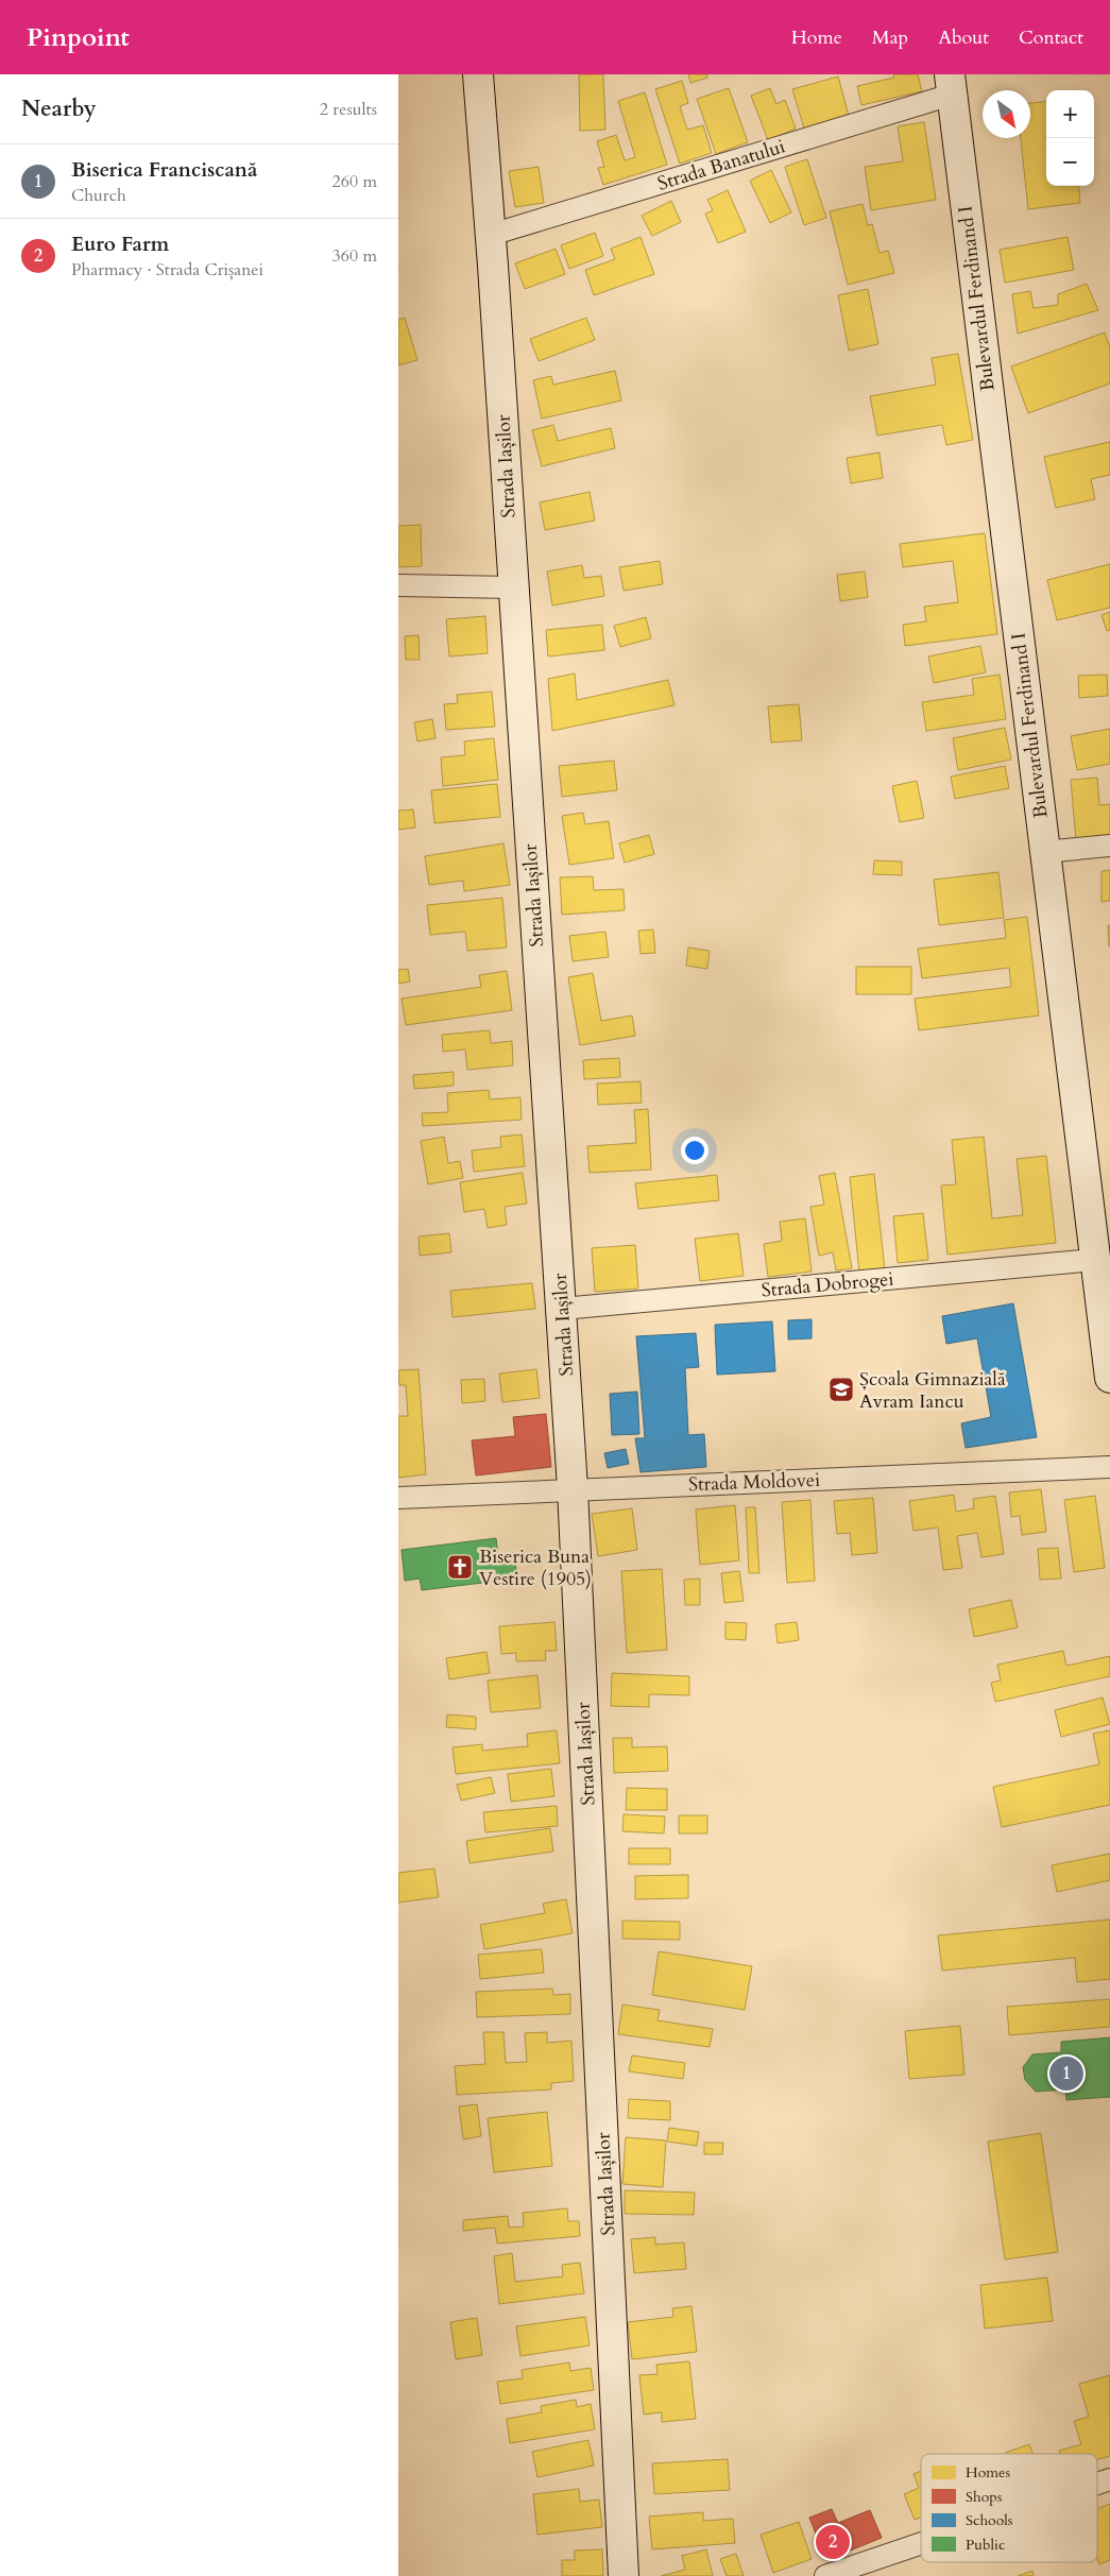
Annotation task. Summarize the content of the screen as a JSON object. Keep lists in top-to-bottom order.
{
  "streets": {
    "street": [
      "Strada Banatului",
      "Bulevardul Ferdinand I",
      "Strada Iașilor",
      "Strada Dobrogei",
      "Strada Moldovei"
    ]
  },
  "crossings": [
    ["Strada Banatului", "Bulevardul Ferdinand I"],
    ["Strada Banatului", "Strada Iașilor"],
    ["Bulevardul Ferdinand I", "Strada Dobrogei"],
    ["Strada Iașilor", "Strada Dobrogei"],
    ["Strada Iașilor", "Strada Moldovei"]
  ],
  "places": {
    "school or university": ["Școala Gimnazială Avram Iancu"],
    "church": ["Biserica Buna Vestire (1905)"]
  },
  "legend": [
    "Homes",
    "Shops",
    "Schools",
    "Public"
  ],
  "north": "bottom right",
  "page": {
    "header": "Pinpoint",
    "nav": [
      "Home",
      "Map",
      "About",
      "Contact"
    ],
    "heading": ["Nearby", "2 results"],
    "map_buttons": ["+", "−"],
    "list": [
      {
        "mark": "1",
        "name": "Biserica Franciscană",
        "note": "Church",
        "value": "260 m"
      },
      {
        "mark": "2",
        "name": "Euro Farm",
        "note": "Pharmacy · Strada Crișanei",
        "value": "360 m"
      }
    ],
    "pins": ["1", "2"]
  }
}
